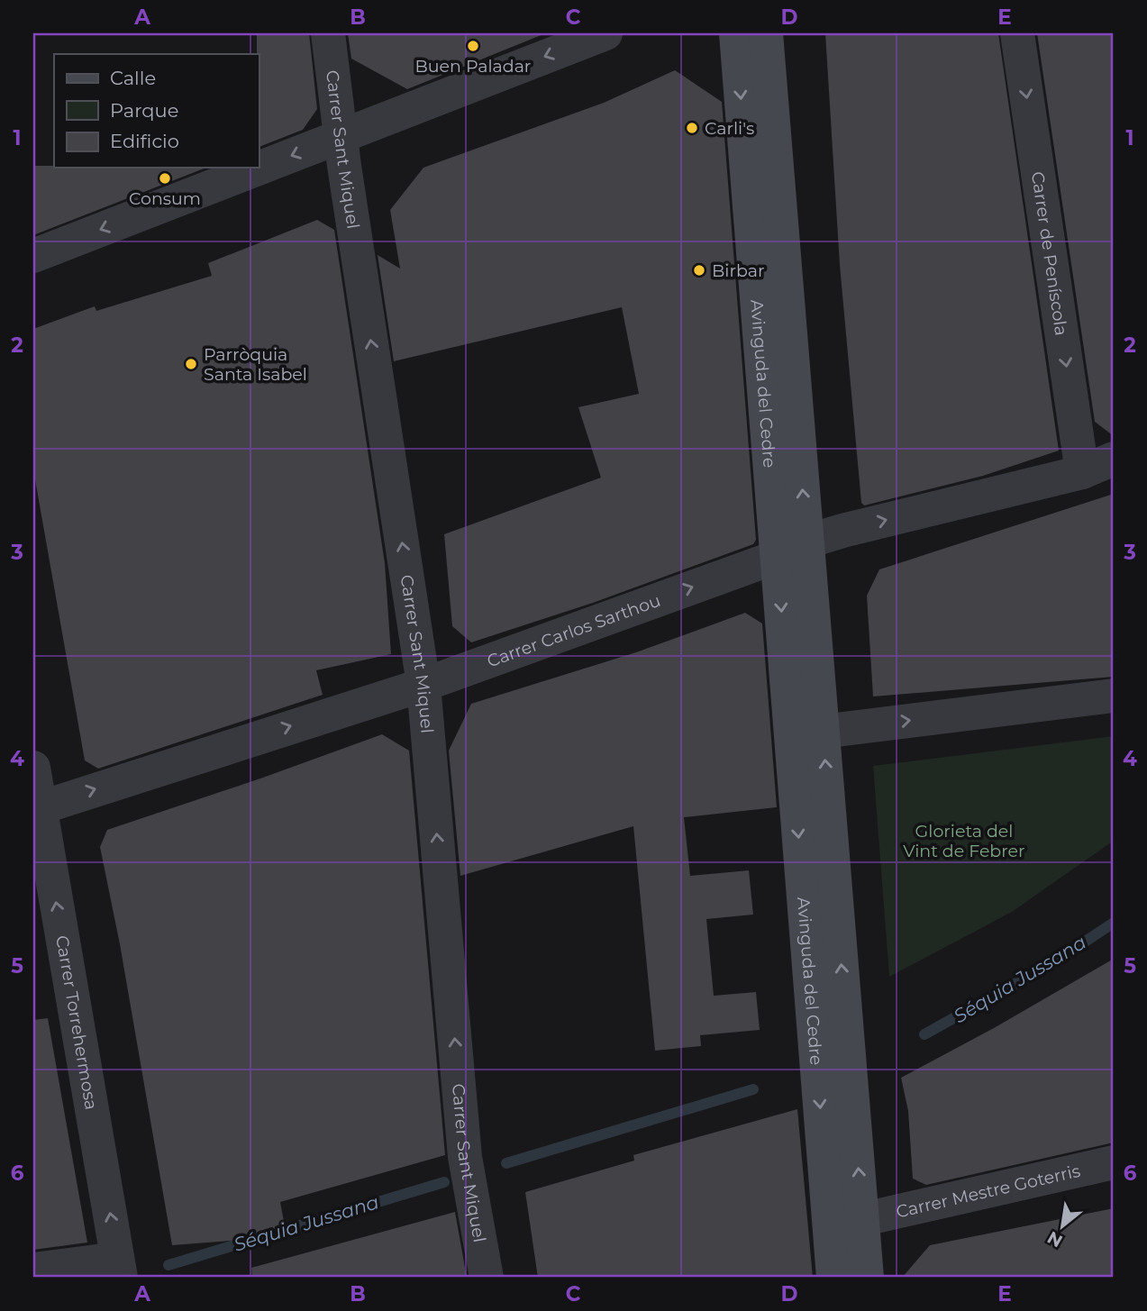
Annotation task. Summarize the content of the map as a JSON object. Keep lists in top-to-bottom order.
{
  "streets": {
    "street": [
      "Carrer Sant Miquel",
      "Carrer de Peníscola",
      "Avinguda del Cedre",
      "Carrer Carlos Sarthou",
      "Carrer Torrehermosa",
      "Carrer Mestre Goterris"
    ]
  },
  "crossings": [
    ["Carrer Sant Miquel", "Carrer Carlos Sarthou"],
    ["Carrer de Peníscola", "Carrer Carlos Sarthou"],
    ["Avinguda del Cedre", "Carrer Carlos Sarthou"],
    ["Avinguda del Cedre", "Carrer Mestre Goterris"],
    ["Carrer Carlos Sarthou", "Carrer Torrehermosa"]
  ],
  "one_way": [
    "Carrer Sant Miquel",
    "Carrer de Peníscola",
    "Carrer Carlos Sarthou",
    "Carrer Torrehermosa"
  ],
  "water": ["Séquia Jussana"],
  "parks": ["Glorieta del Vint de Febrer"],
  "places": [
    "Buen Paladar",
    "Carli's",
    "Consum",
    "Birbar",
    "Parròquia Santa Isabel"
  ],
  "legend": ["Calle", "Parque", "Edificio"],
  "north": "bottom left",
  "grid": {
    "columns": [
      "A",
      "B",
      "C",
      "D",
      "E"
    ],
    "rows": [
      "1",
      "2",
      "3",
      "4",
      "5",
      "6"
    ]
  }
}
